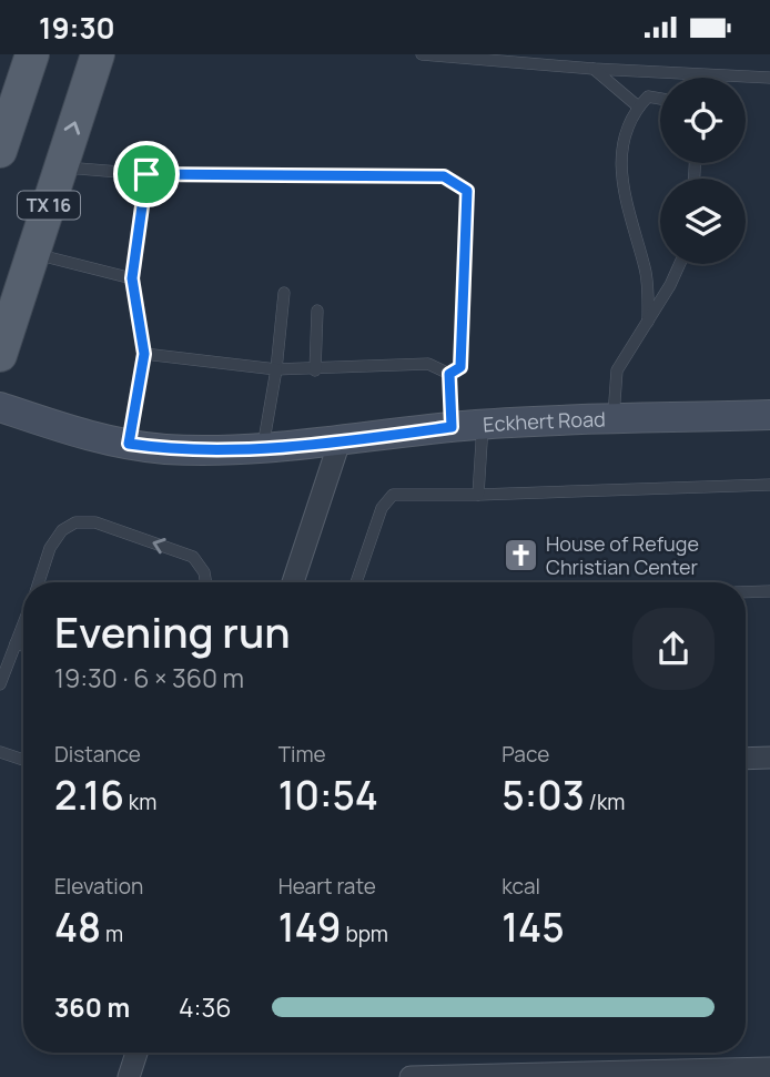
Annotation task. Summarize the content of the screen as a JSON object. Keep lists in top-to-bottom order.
{
  "streets": {
    "main road": ["TX 16", "Eckhert Road"]
  },
  "places": {
    "church": ["House of Refuge Christian Center"]
  },
  "page": {
    "status": "19:30",
    "heading": ["Evening run", "19:30 · 6 × 360 m"],
    "stats": [
      ["Distance", "2.16 km"],
      ["Time", "10:54"],
      ["Pace", "5:03 /km"],
      ["Elevation", "48 m"],
      ["Heart rate", "149 bpm"],
      ["kcal", "145"]
    ],
    "list": [
      {
        "name": "360 m",
        "note": "4:36"
      }
    ]
  }
}
